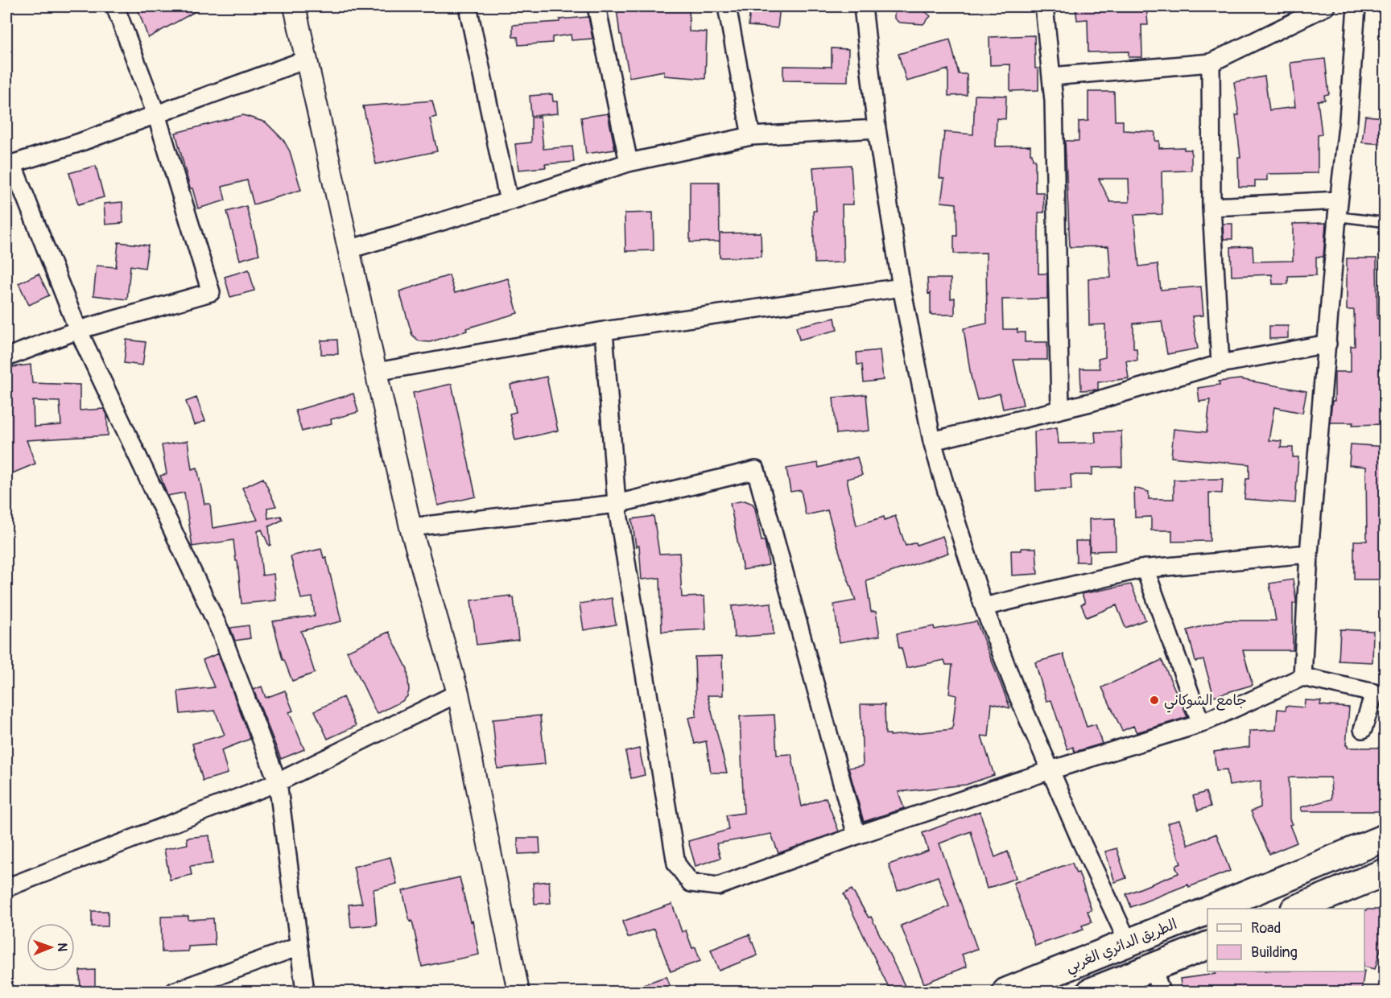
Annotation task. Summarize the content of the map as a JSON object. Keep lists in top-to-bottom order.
{
  "streets": {
    "main road": ["الطريق الدائري الغربي"]
  },
  "places": ["جامع الشوكاني"],
  "legend": ["Road", "Building"],
  "north": "right"
}
